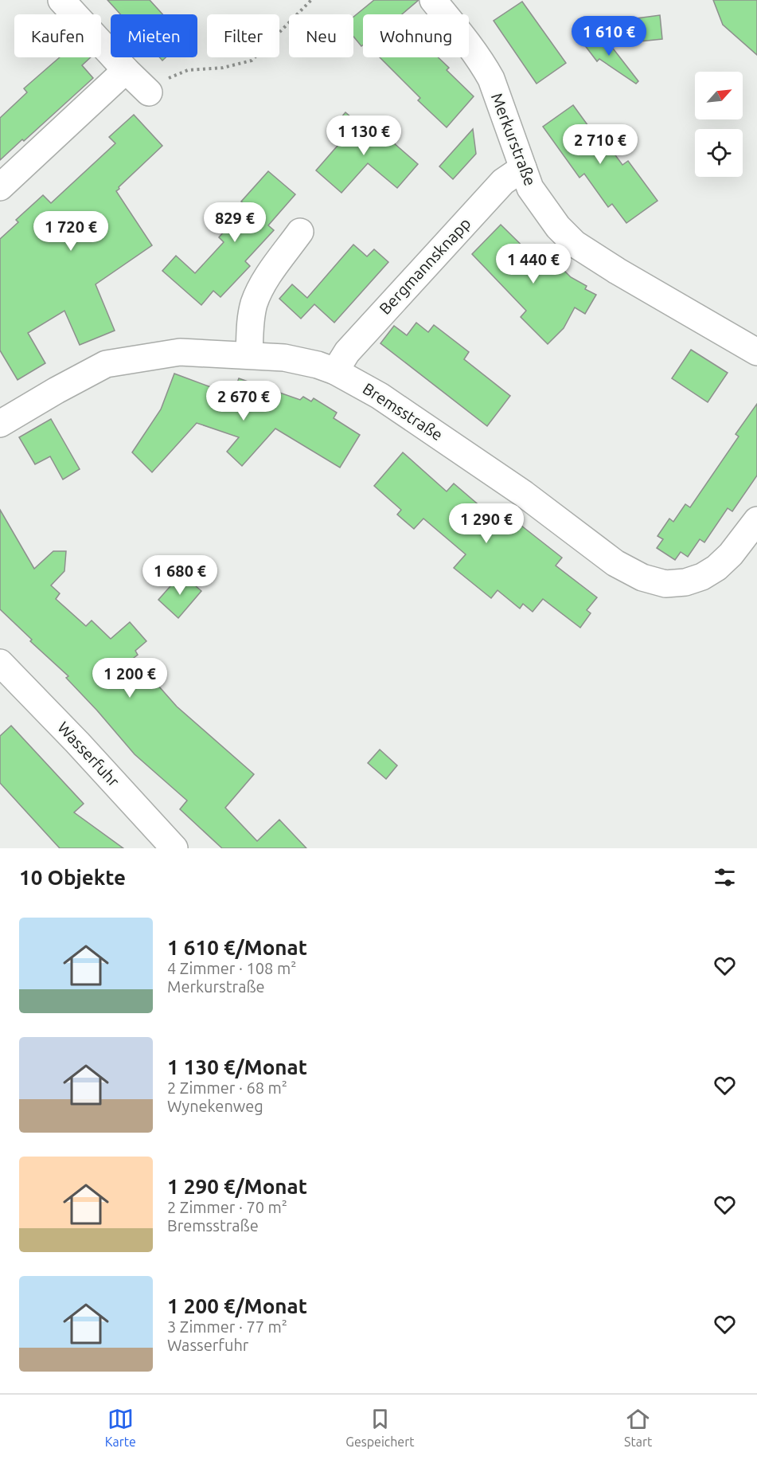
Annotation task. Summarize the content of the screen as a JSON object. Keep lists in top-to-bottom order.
{
  "streets": {
    "street": [
      "Merkurstraße",
      "Bergmannsknapp",
      "Bremsstraße",
      "Wasserfuhr"
    ]
  },
  "crossings": [
    ["Merkurstraße", "Bergmannsknapp"],
    ["Bergmannsknapp", "Bremsstraße"]
  ],
  "north": "top right",
  "page": {
    "chip": [
      "Kaufen",
      "Mieten",
      "Filter",
      "Neu",
      "Wohnung"
    ],
    "price": [
      "1 610 €",
      "1 130 €",
      "2 710 €",
      "829 €",
      "1 720 €",
      "1 440 €",
      "2 670 €",
      "1 290 €",
      "1 680 €",
      "1 200 €"
    ],
    "heading": "10 Objekte",
    "list": [
      {
        "name": "1 610 €/Monat",
        "note": "4 Zimmer · 108 m² · Merkurstraße"
      },
      {
        "name": "1 130 €/Monat",
        "note": "2 Zimmer · 68 m² · Wynekenweg"
      },
      {
        "name": "1 290 €/Monat",
        "note": "2 Zimmer · 70 m² · Bremsstraße"
      },
      {
        "name": "1 200 €/Monat",
        "note": "3 Zimmer · 77 m² · Wasserfuhr"
      }
    ],
    "tabs": ["Karte", "Gespeichert", "Start"]
  }
}
